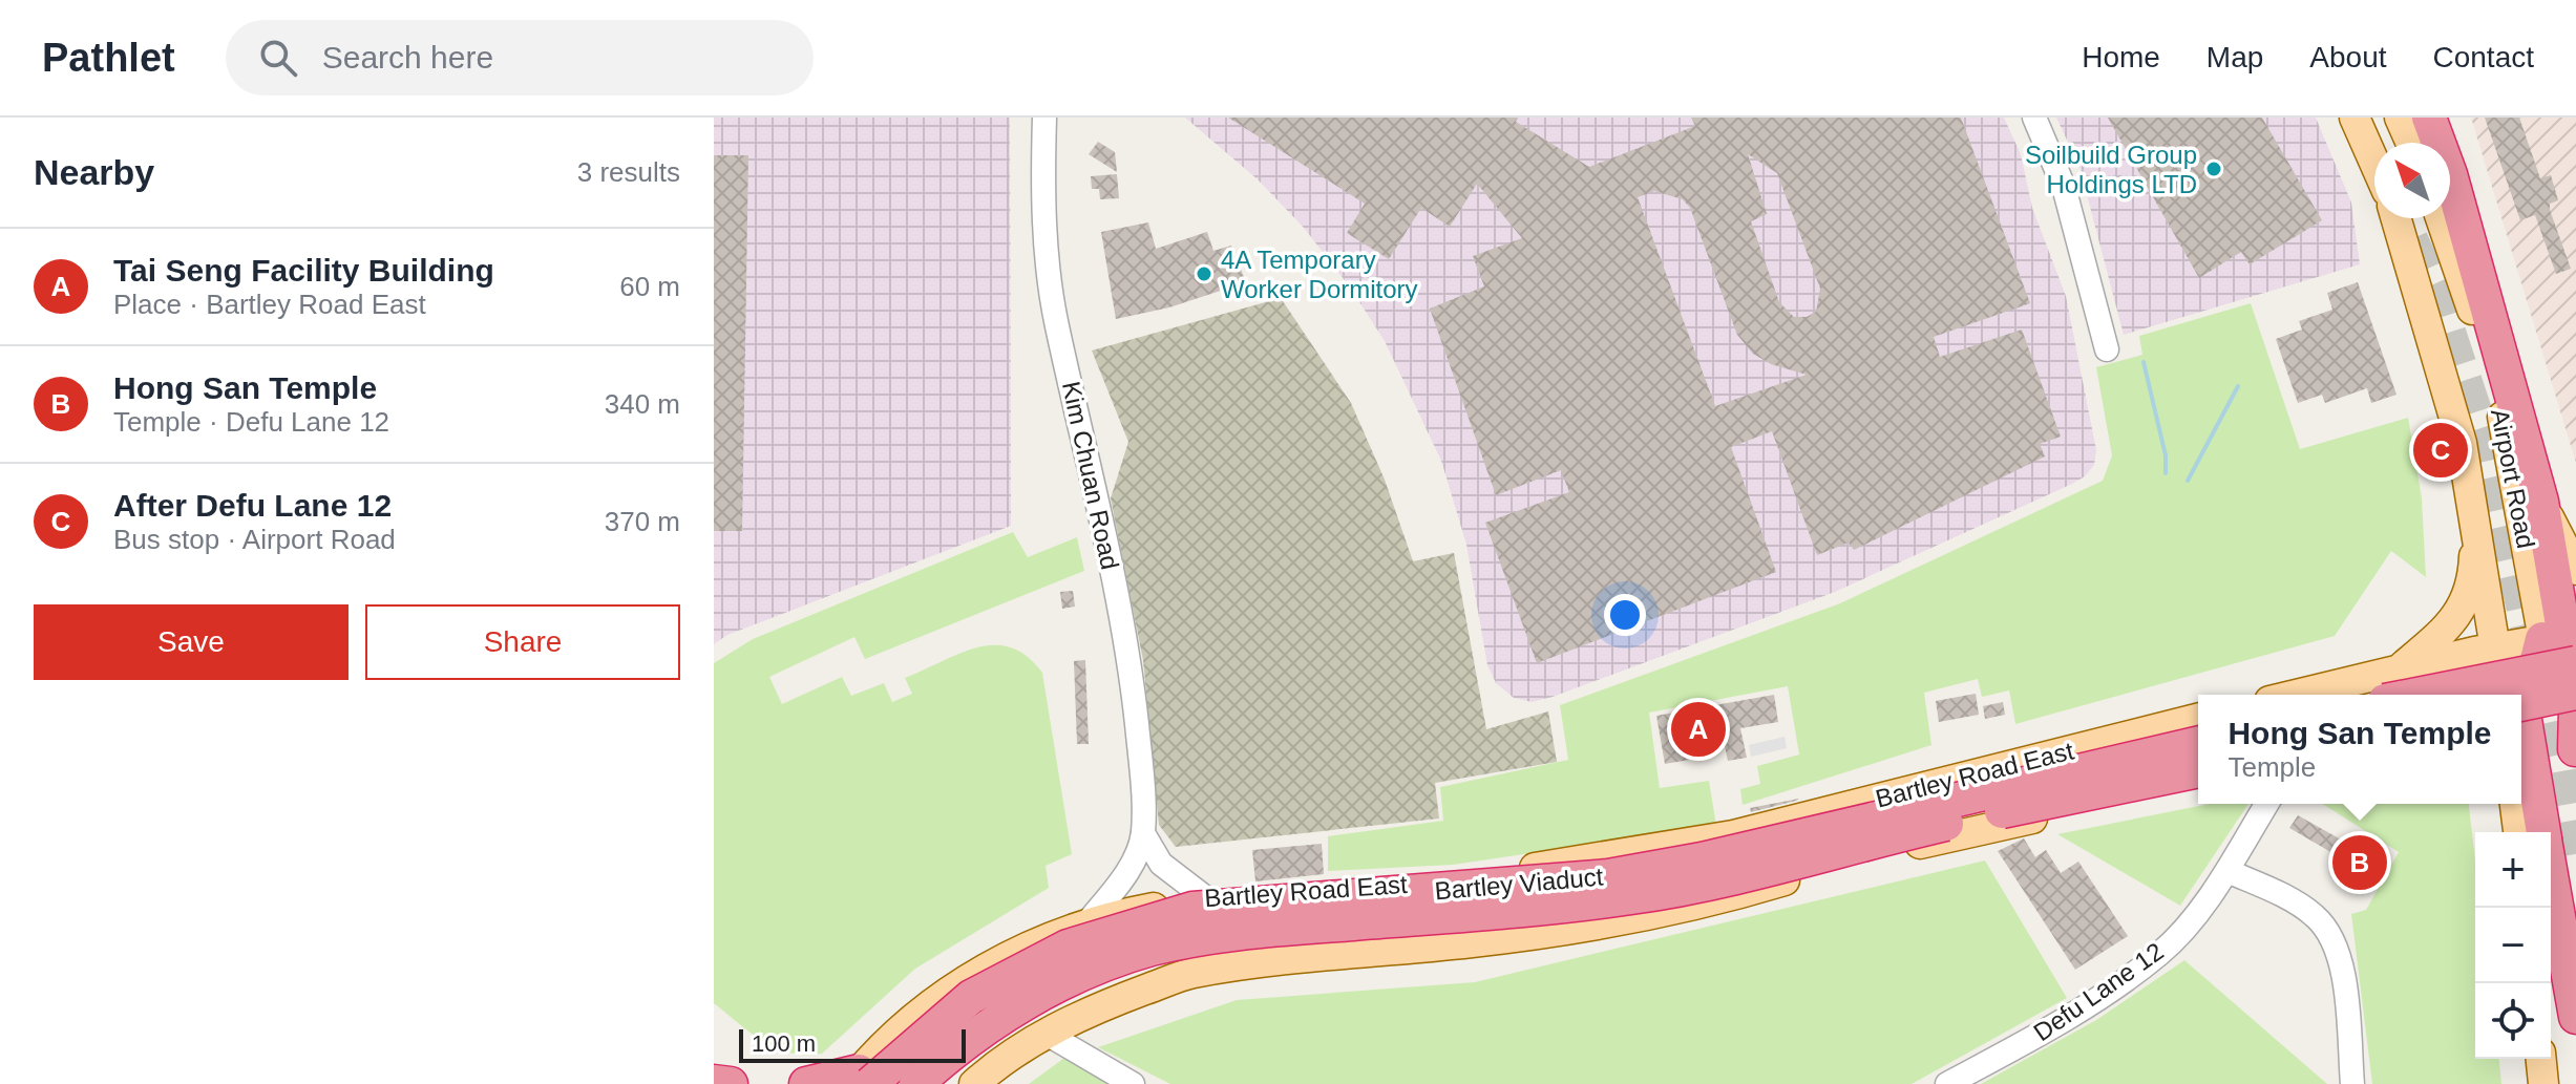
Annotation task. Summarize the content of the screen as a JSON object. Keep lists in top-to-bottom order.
{
  "streets": {
    "highway": ["Bartley Viaduct"],
    "main road": ["Airport Road", "Bartley Road East"],
    "street": ["Kim Chuan Road", "Defu Lane 12"]
  },
  "crossings": [
    ["Bartley Road East", "Bartley Viaduct"]
  ],
  "places": ["Soilbuild Group Holdings LTD", "4A Temporary Worker Dormitory"],
  "scale_bar": "100 m",
  "north": "top left",
  "page": {
    "header": "Pathlet",
    "search": "Search here",
    "nav": [
      "Home",
      "Map",
      "About",
      "Contact"
    ],
    "heading": ["Nearby", "3 results"],
    "list": [
      {
        "mark": "A",
        "name": "Tai Seng Facility Building",
        "note": "Place · Bartley Road East",
        "value": "60 m"
      },
      {
        "mark": "B",
        "name": "Hong San Temple",
        "note": "Temple · Defu Lane 12",
        "value": "340 m"
      },
      {
        "mark": "C",
        "name": "After Defu Lane 12",
        "note": "Bus stop · Airport Road",
        "value": "370 m"
      }
    ],
    "pins": ["C", "A", "B"],
    "buttons": ["Save", "Share"],
    "popup": ["Hong San Temple", "Temple"],
    "map_buttons": ["+", "−"],
    "scale": "100 m"
  }
}
